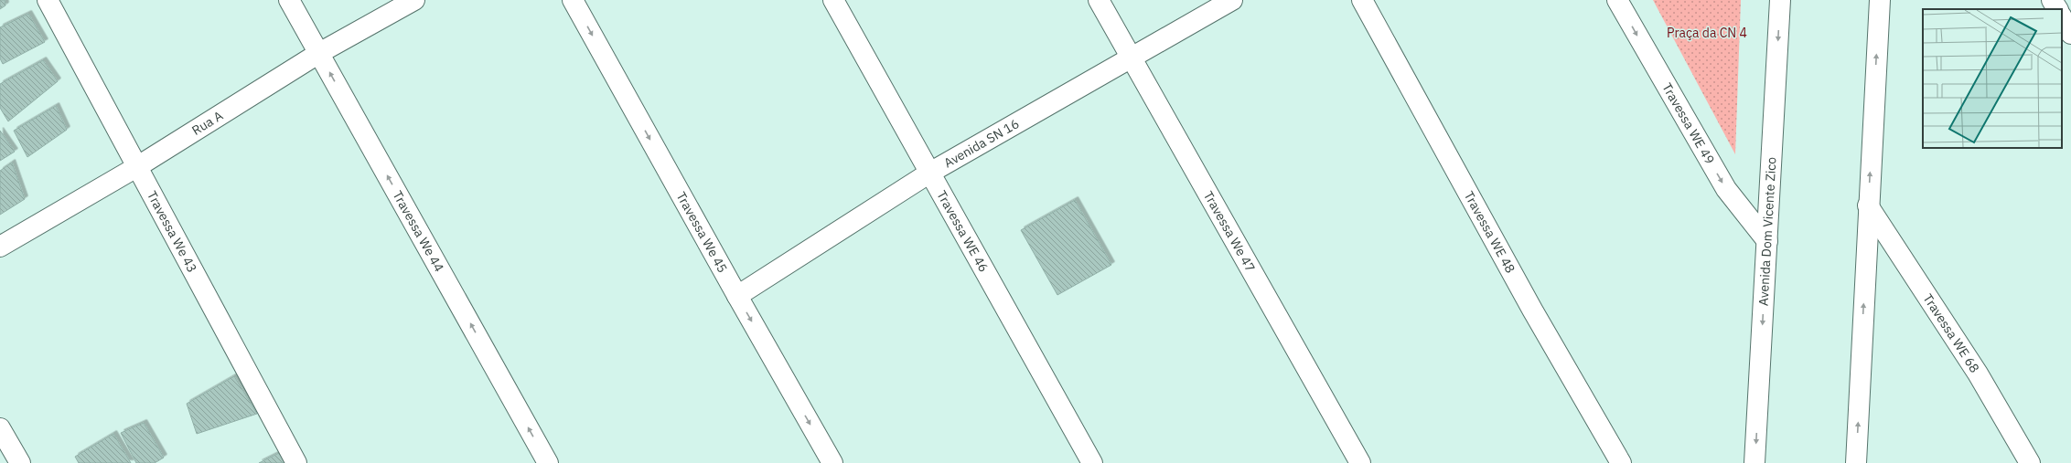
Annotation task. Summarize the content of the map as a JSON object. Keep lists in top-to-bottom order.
{
  "streets": {
    "street": [
      "Rua A",
      "Travessa WE 49",
      "Avenida SN 16",
      "Travessa We 43",
      "Travessa We 44",
      "Travessa We 47",
      "Travessa We 45",
      "Travessa WE 46",
      "Travessa WE 48",
      "Avenida Dom Vicente Zico",
      "Travessa WE 68"
    ]
  },
  "crossings": [
    ["Rua A", "Travessa We 43"],
    ["Rua A", "Travessa We 44"],
    ["Travessa WE 49", "Avenida Dom Vicente Zico"],
    ["Avenida SN 16", "Travessa We 47"],
    ["Avenida SN 16", "Travessa We 45"],
    ["Avenida SN 16", "Travessa WE 46"]
  ],
  "one_way": ["Travessa WE 49", "Travessa We 44", "Travessa We 45"],
  "parks": ["Praça da CN 4"]
}
